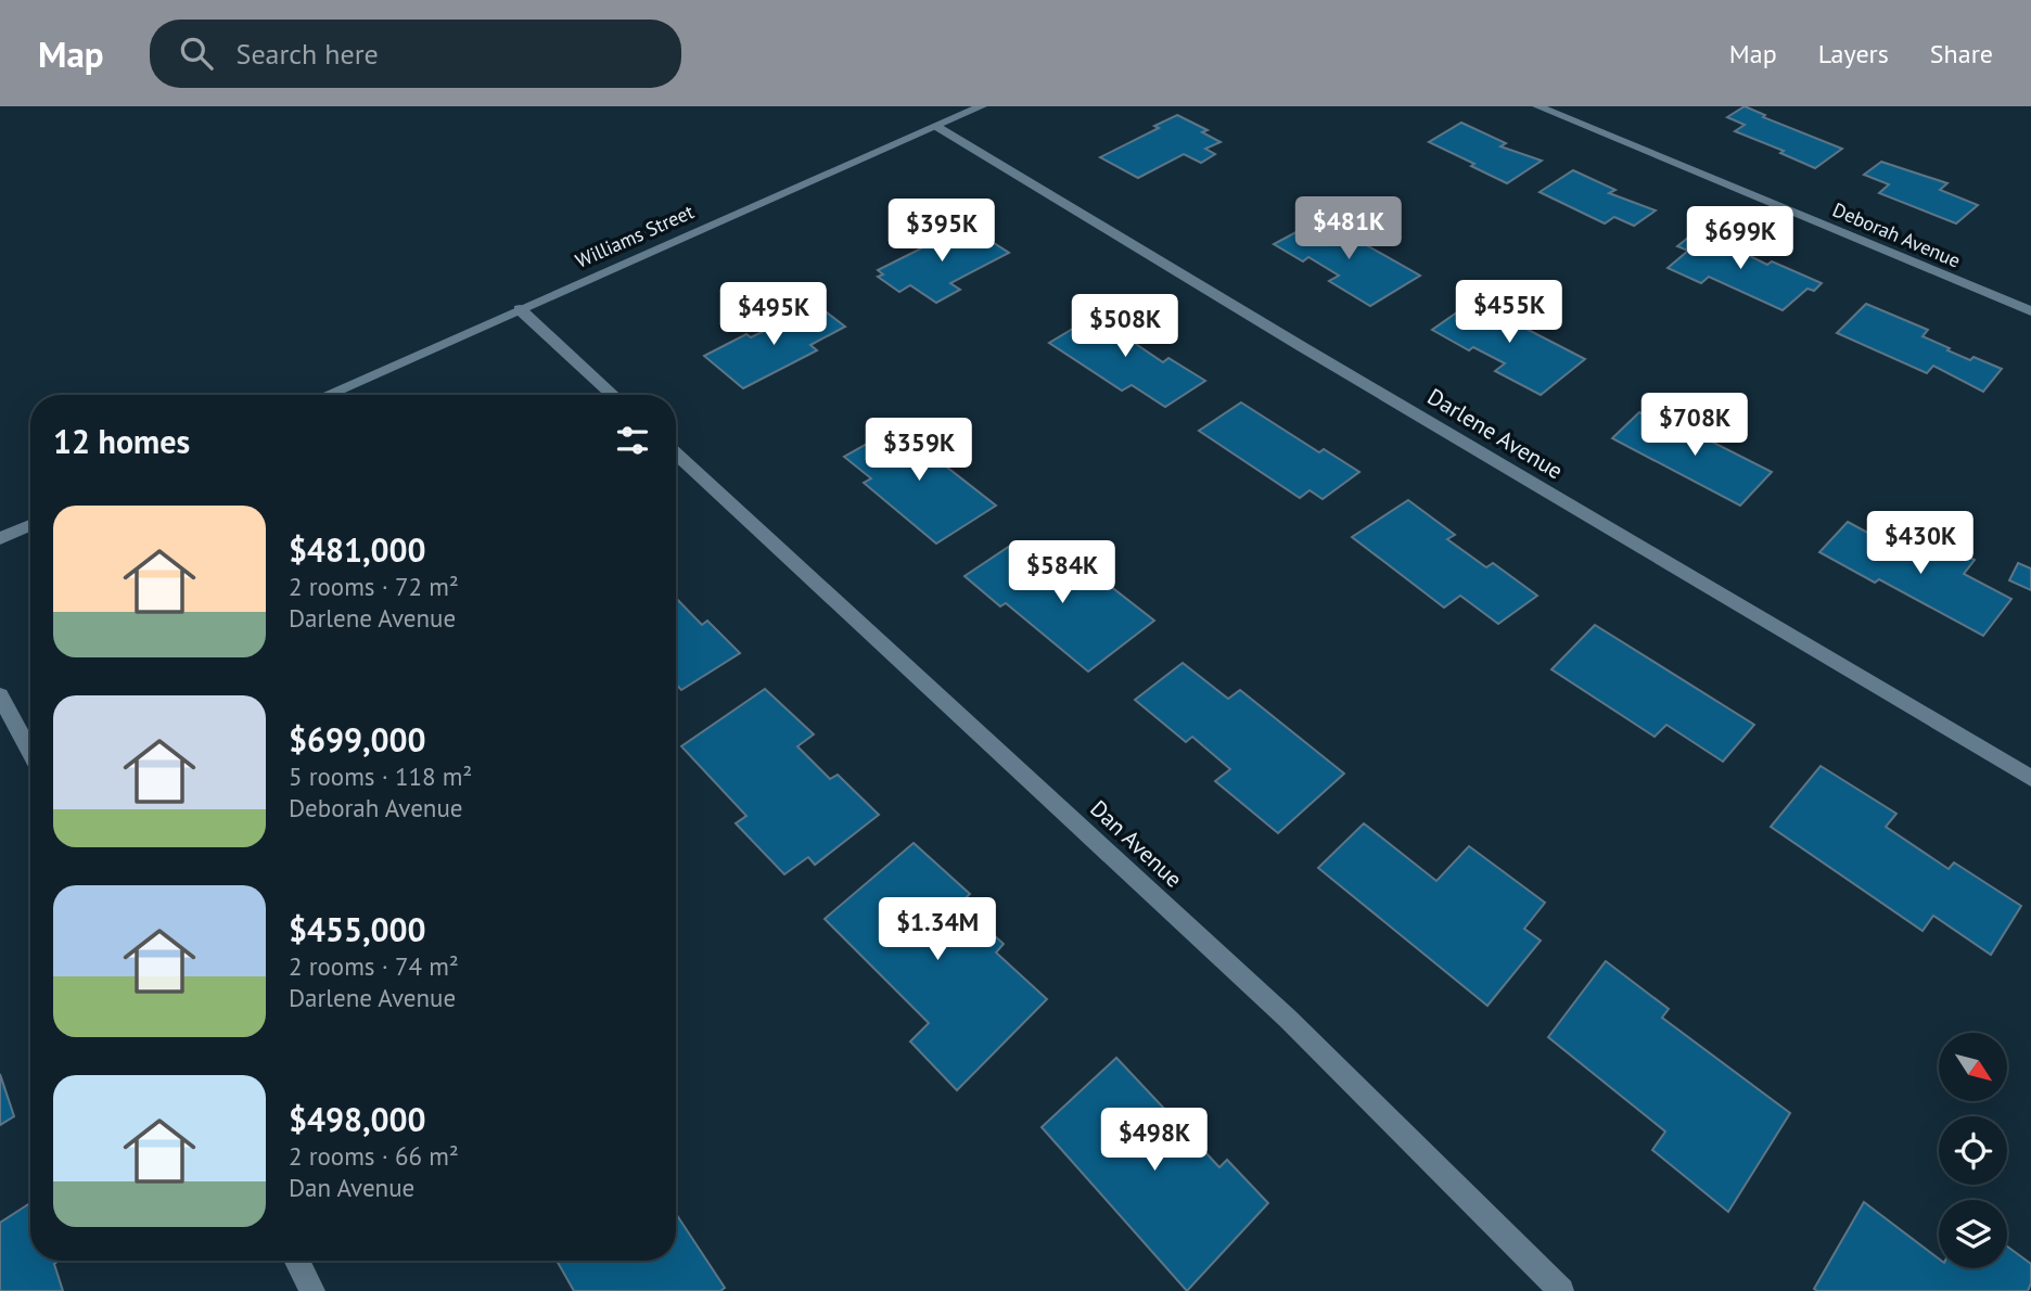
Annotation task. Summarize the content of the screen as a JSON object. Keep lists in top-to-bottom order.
{
  "streets": {
    "street": [
      "Deborah Avenue",
      "Williams Street",
      "Darlene Avenue",
      "Dan Avenue"
    ]
  },
  "crossings": [
    ["Williams Street", "Darlene Avenue"]
  ],
  "north": "bottom right",
  "page": {
    "header": "Map",
    "search": "Search here",
    "nav": ["Map", "Layers", "Share"],
    "price": [
      "$481K",
      "$395K",
      "$699K",
      "$455K",
      "$495K",
      "$508K",
      "$708K",
      "$359K",
      "$430K",
      "$584K",
      "$1.34M",
      "$498K"
    ],
    "heading": "12 homes",
    "list": [
      {
        "name": "$481,000",
        "note": "2 rooms · 72 m² · Darlene Avenue"
      },
      {
        "name": "$699,000",
        "note": "5 rooms · 118 m² · Deborah Avenue"
      },
      {
        "name": "$455,000",
        "note": "2 rooms · 74 m² · Darlene Avenue"
      },
      {
        "name": "$498,000",
        "note": "2 rooms · 66 m² · Dan Avenue"
      }
    ]
  }
}
